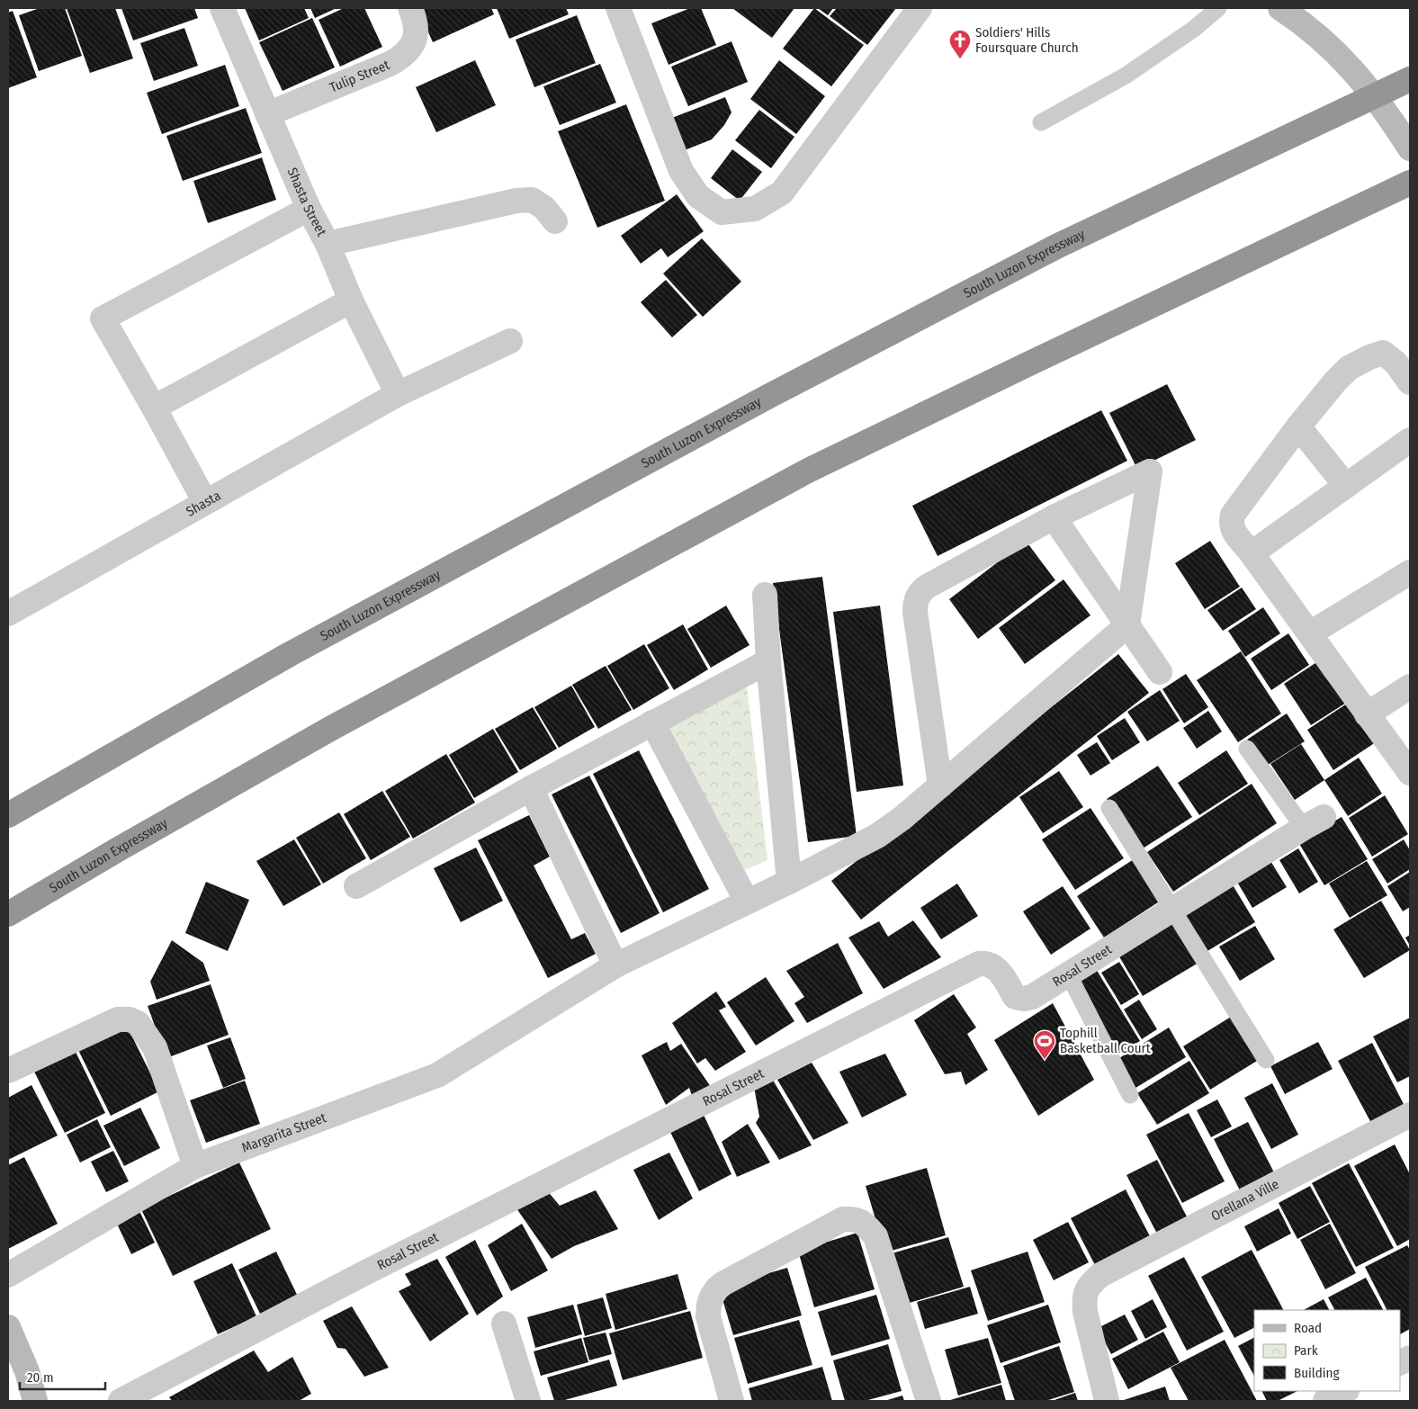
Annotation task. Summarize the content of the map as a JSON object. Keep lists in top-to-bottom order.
{
  "streets": {
    "highway": ["South Luzon Expressway"],
    "street": [
      "Tulip Street",
      "Shasta Street",
      "Shasta",
      "Rosal Street",
      "Margarita Street",
      "Orellana Ville"
    ]
  },
  "crossings": [
    ["Tulip Street", "Shasta Street"],
    ["Shasta Street", "Shasta"]
  ],
  "places": {
    "church": ["Soldiers' Hills Foursquare Church"],
    "sports": ["Tophill Basketball Court"]
  },
  "legend": ["Road", "Park", "Building"],
  "scale_bar": "20 m"
}
